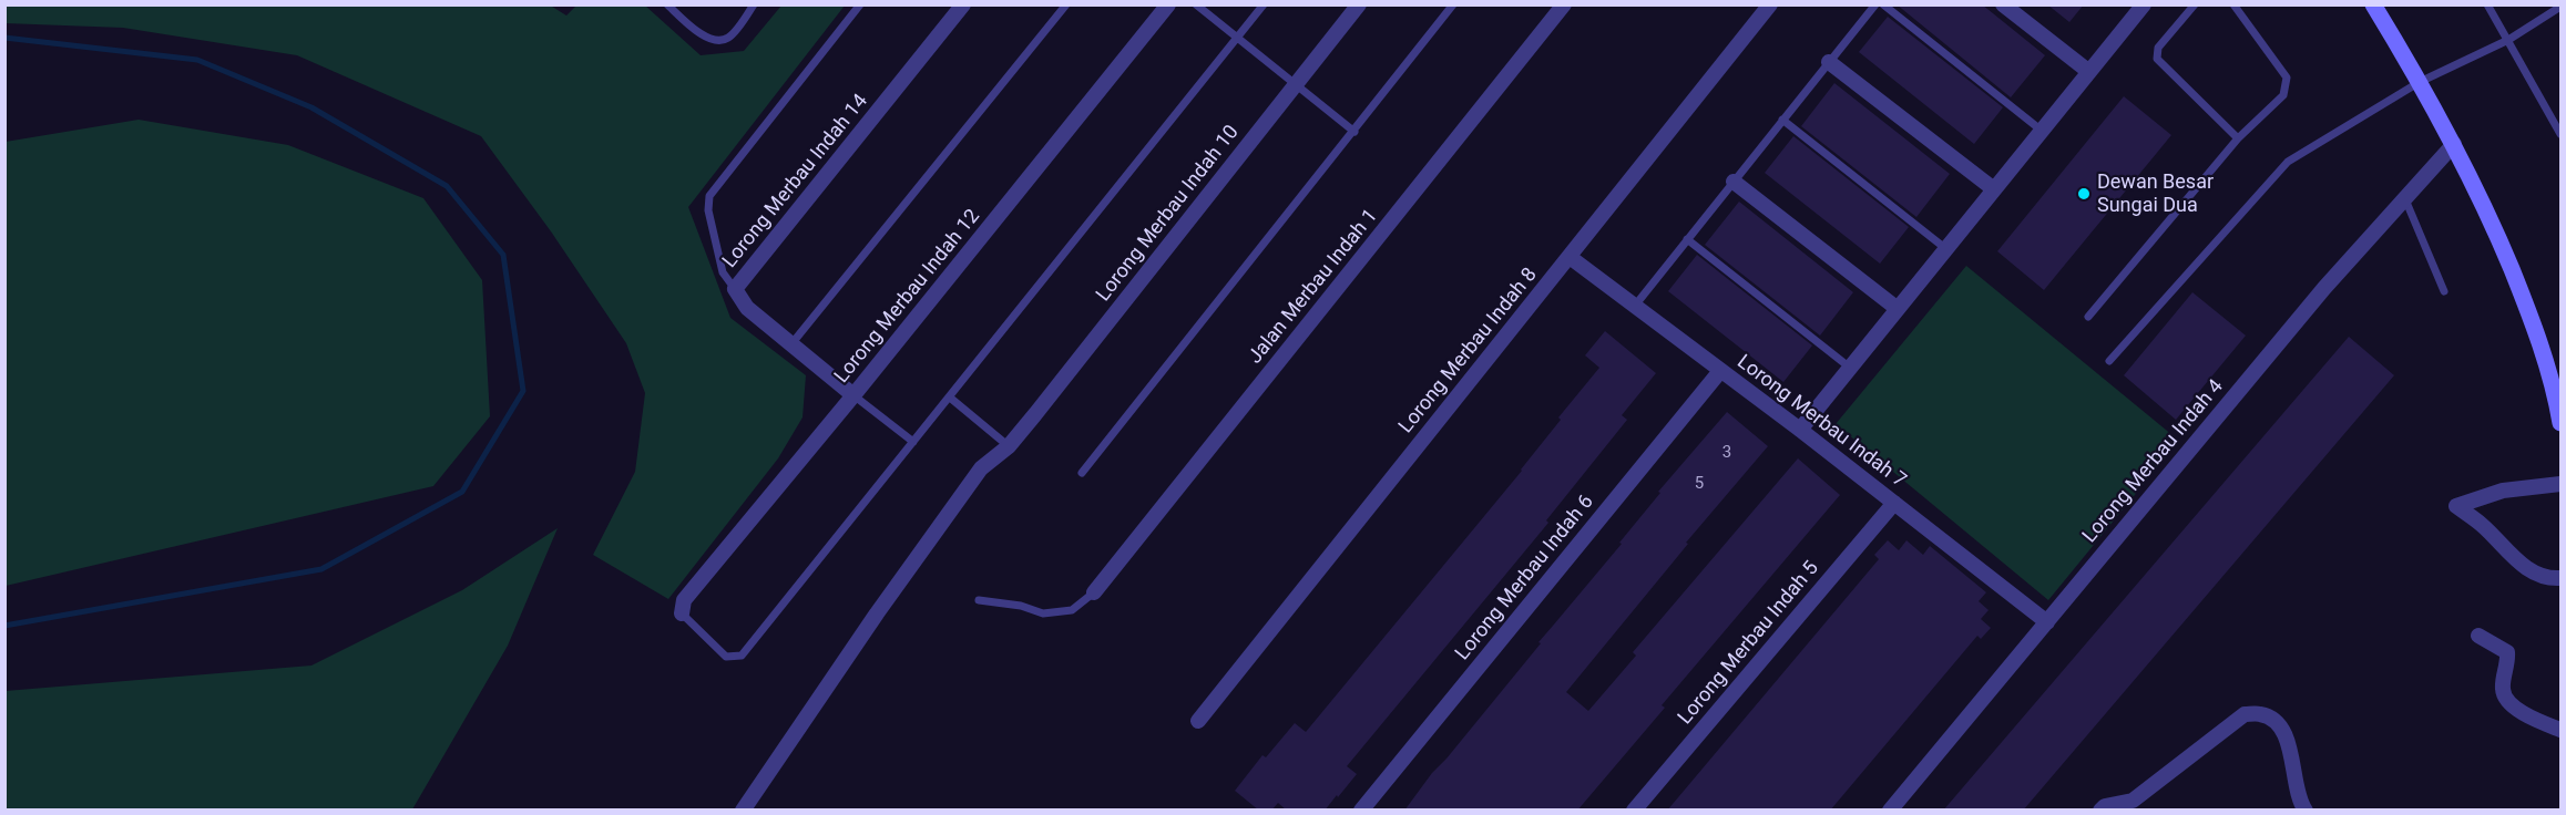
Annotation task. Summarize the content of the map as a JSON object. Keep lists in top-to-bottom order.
{
  "streets": {
    "street": [
      "Lorong Merbau Indah 14",
      "Lorong Merbau Indah 10",
      "Jalan Merbau Indah 1",
      "Lorong Merbau Indah 12",
      "Lorong Merbau Indah 8",
      "Lorong Merbau Indah 7",
      "Lorong Merbau Indah 4",
      "Lorong Merbau Indah 6",
      "Lorong Merbau Indah 5"
    ]
  },
  "crossings": [
    ["Lorong Merbau Indah 14", "Lorong Merbau Indah 12"],
    ["Lorong Merbau Indah 8", "Lorong Merbau Indah 7"],
    ["Lorong Merbau Indah 7", "Lorong Merbau Indah 4"],
    ["Lorong Merbau Indah 7", "Lorong Merbau Indah 6"],
    ["Lorong Merbau Indah 7", "Lorong Merbau Indah 5"]
  ],
  "places": ["Dewan Besar Sungai Dua"],
  "house_numbers": ["3", "5"]
}
